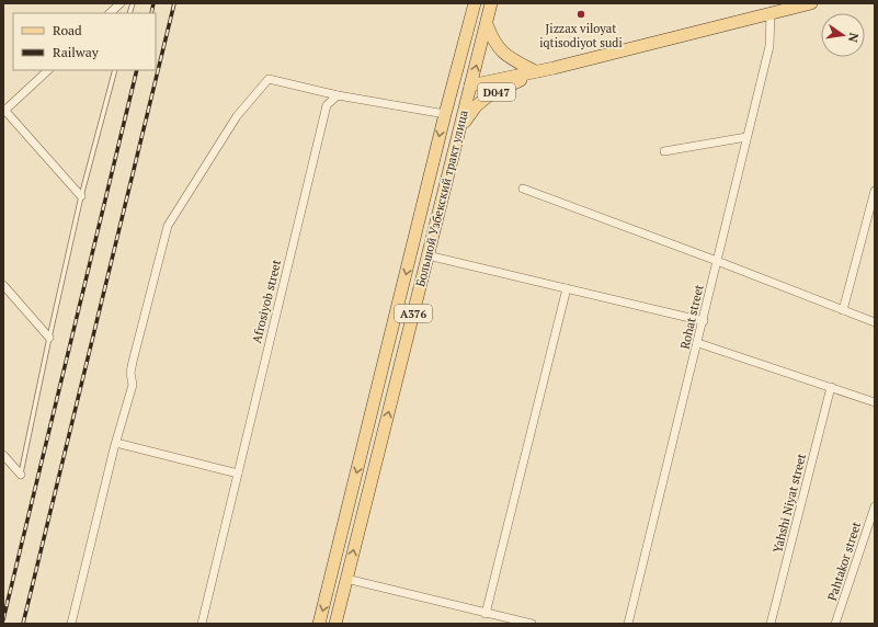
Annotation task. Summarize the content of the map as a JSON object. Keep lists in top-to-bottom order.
{
  "streets": {
    "main road": ["D047", "Большой Узбекский тракт улица", "A376"],
    "street": [
      "Afrosiyob street",
      "Rohat street",
      "Yahshi Niyat street",
      "Pahtakor street"
    ]
  },
  "crossings": [
    ["D047", "Большой Узбекский тракт улица"],
    ["D047", "Rohat street"]
  ],
  "places": ["Jizzax viloyat iqtisodiyot sudi"],
  "legend": ["Road", "Railway"],
  "north": "right"
}
